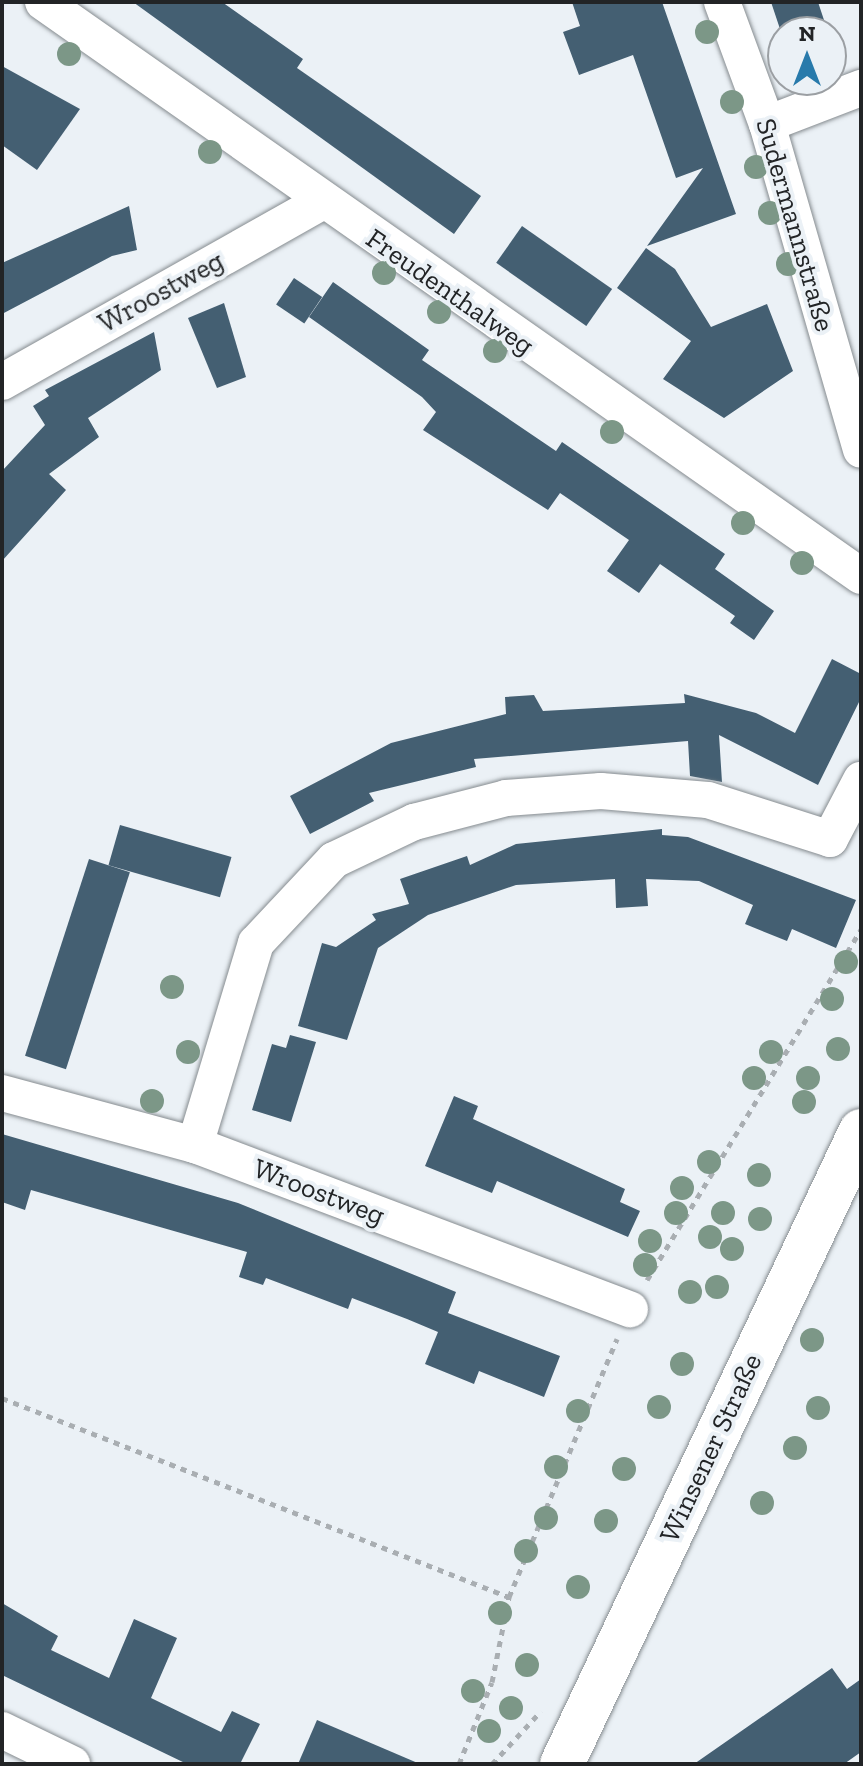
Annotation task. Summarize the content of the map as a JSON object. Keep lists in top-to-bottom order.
{
  "streets": {
    "main road": ["Winsener Straße"],
    "street": ["Sudermannstraße", "Wroostweg", "Freudenthalweg"]
  },
  "crossings": [
    ["Wroostweg", "Freudenthalweg"]
  ],
  "north": "top"
}
